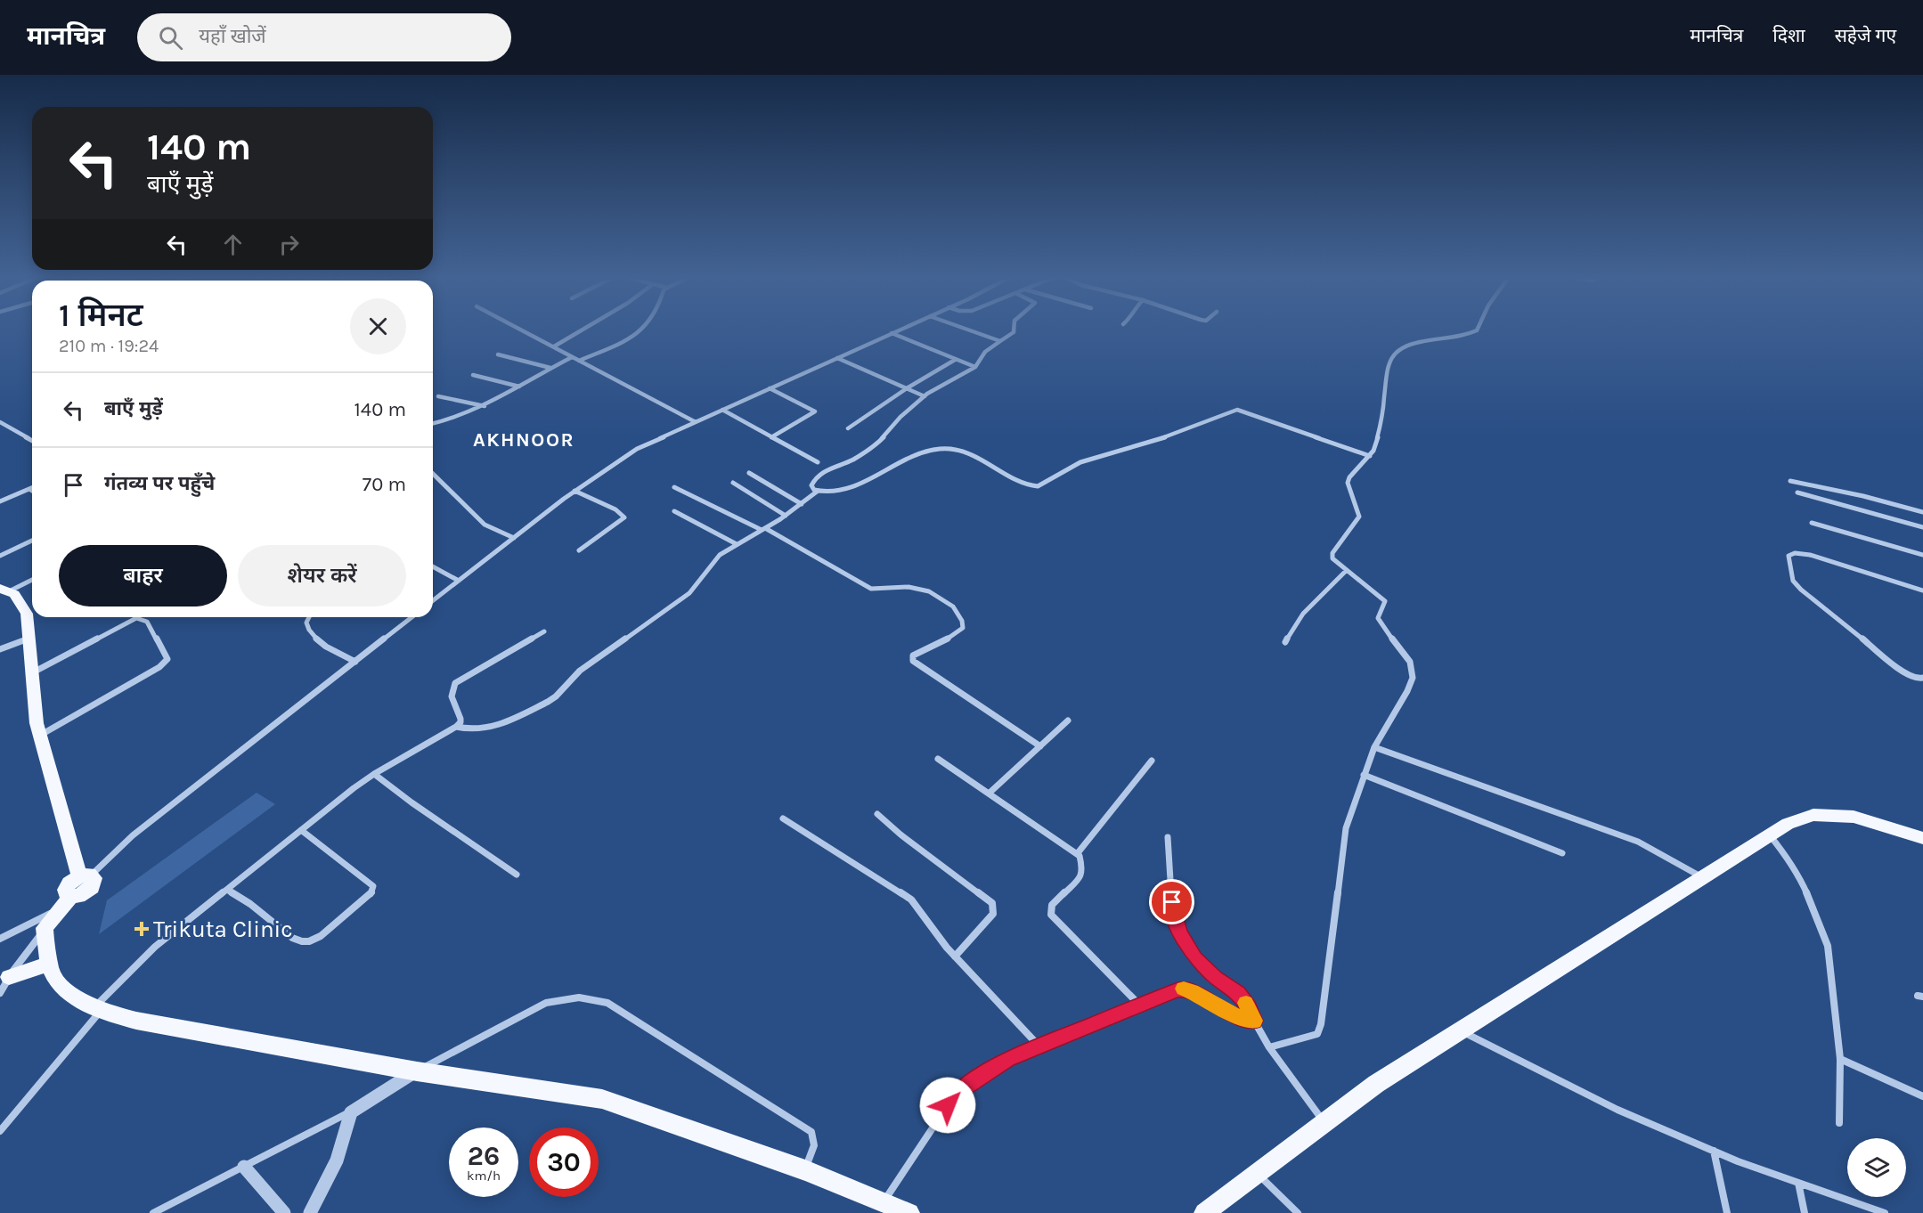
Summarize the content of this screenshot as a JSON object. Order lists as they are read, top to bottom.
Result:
{
  "districts": ["AKHNOOR"],
  "places": {
    "health": ["Trikuta Clinic"]
  },
  "page": {
    "header": "मानचित्र",
    "search": "यहाँ खोजें",
    "nav": ["मानचित्र", "दिशा", "सहेजे गए"],
    "turn": ["140 m", "बाएँ मुड़ें"],
    "heading": ["1 मिनट", "210 m · 19:24"],
    "list": [
      {
        "name": "बाएँ मुड़ें",
        "value": "140 m"
      },
      {
        "name": "गंतव्य पर पहुँचे",
        "value": "70 m"
      }
    ],
    "buttons": ["बाहर", "शेयर करें"],
    "speed": "26 km/h",
    "limit": "30"
  }
}
